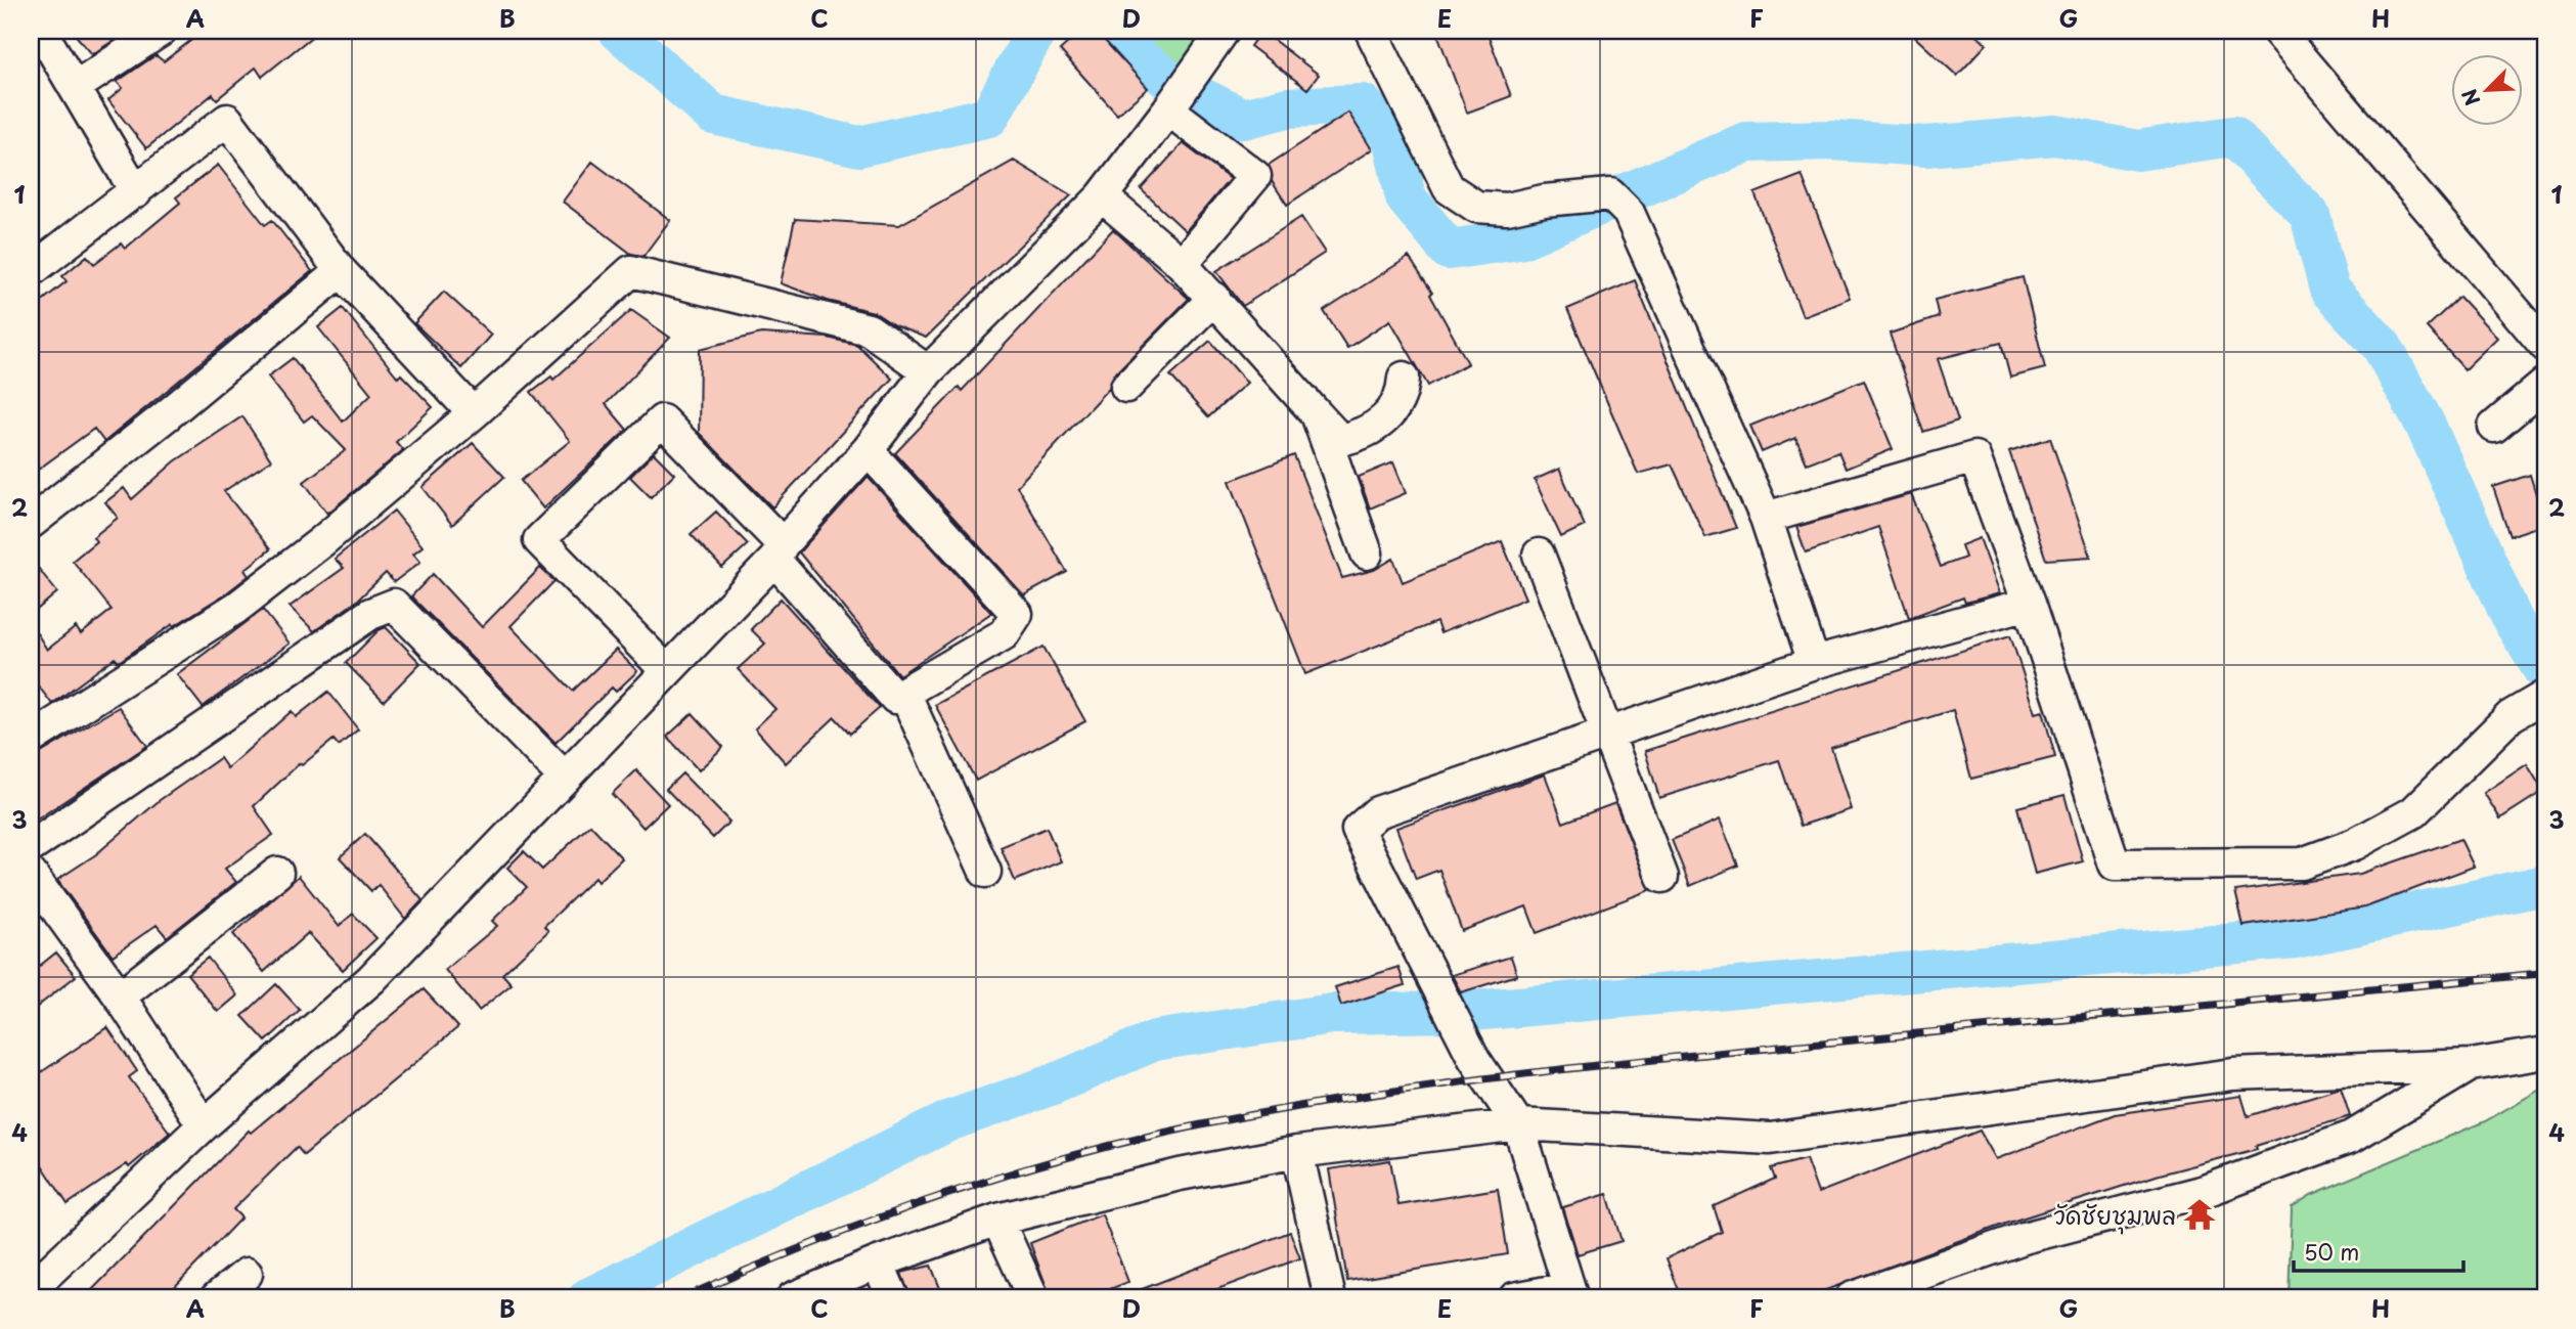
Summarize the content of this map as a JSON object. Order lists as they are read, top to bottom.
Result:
{
  "places": {
    "temple": ["วัดชัยชุมพล"]
  },
  "scale_bar": "50 m",
  "north": "bottom left",
  "grid": {
    "columns": [
      "A",
      "B",
      "C",
      "D",
      "E",
      "F",
      "G",
      "H"
    ],
    "rows": [
      "1",
      "2",
      "3",
      "4"
    ]
  }
}
